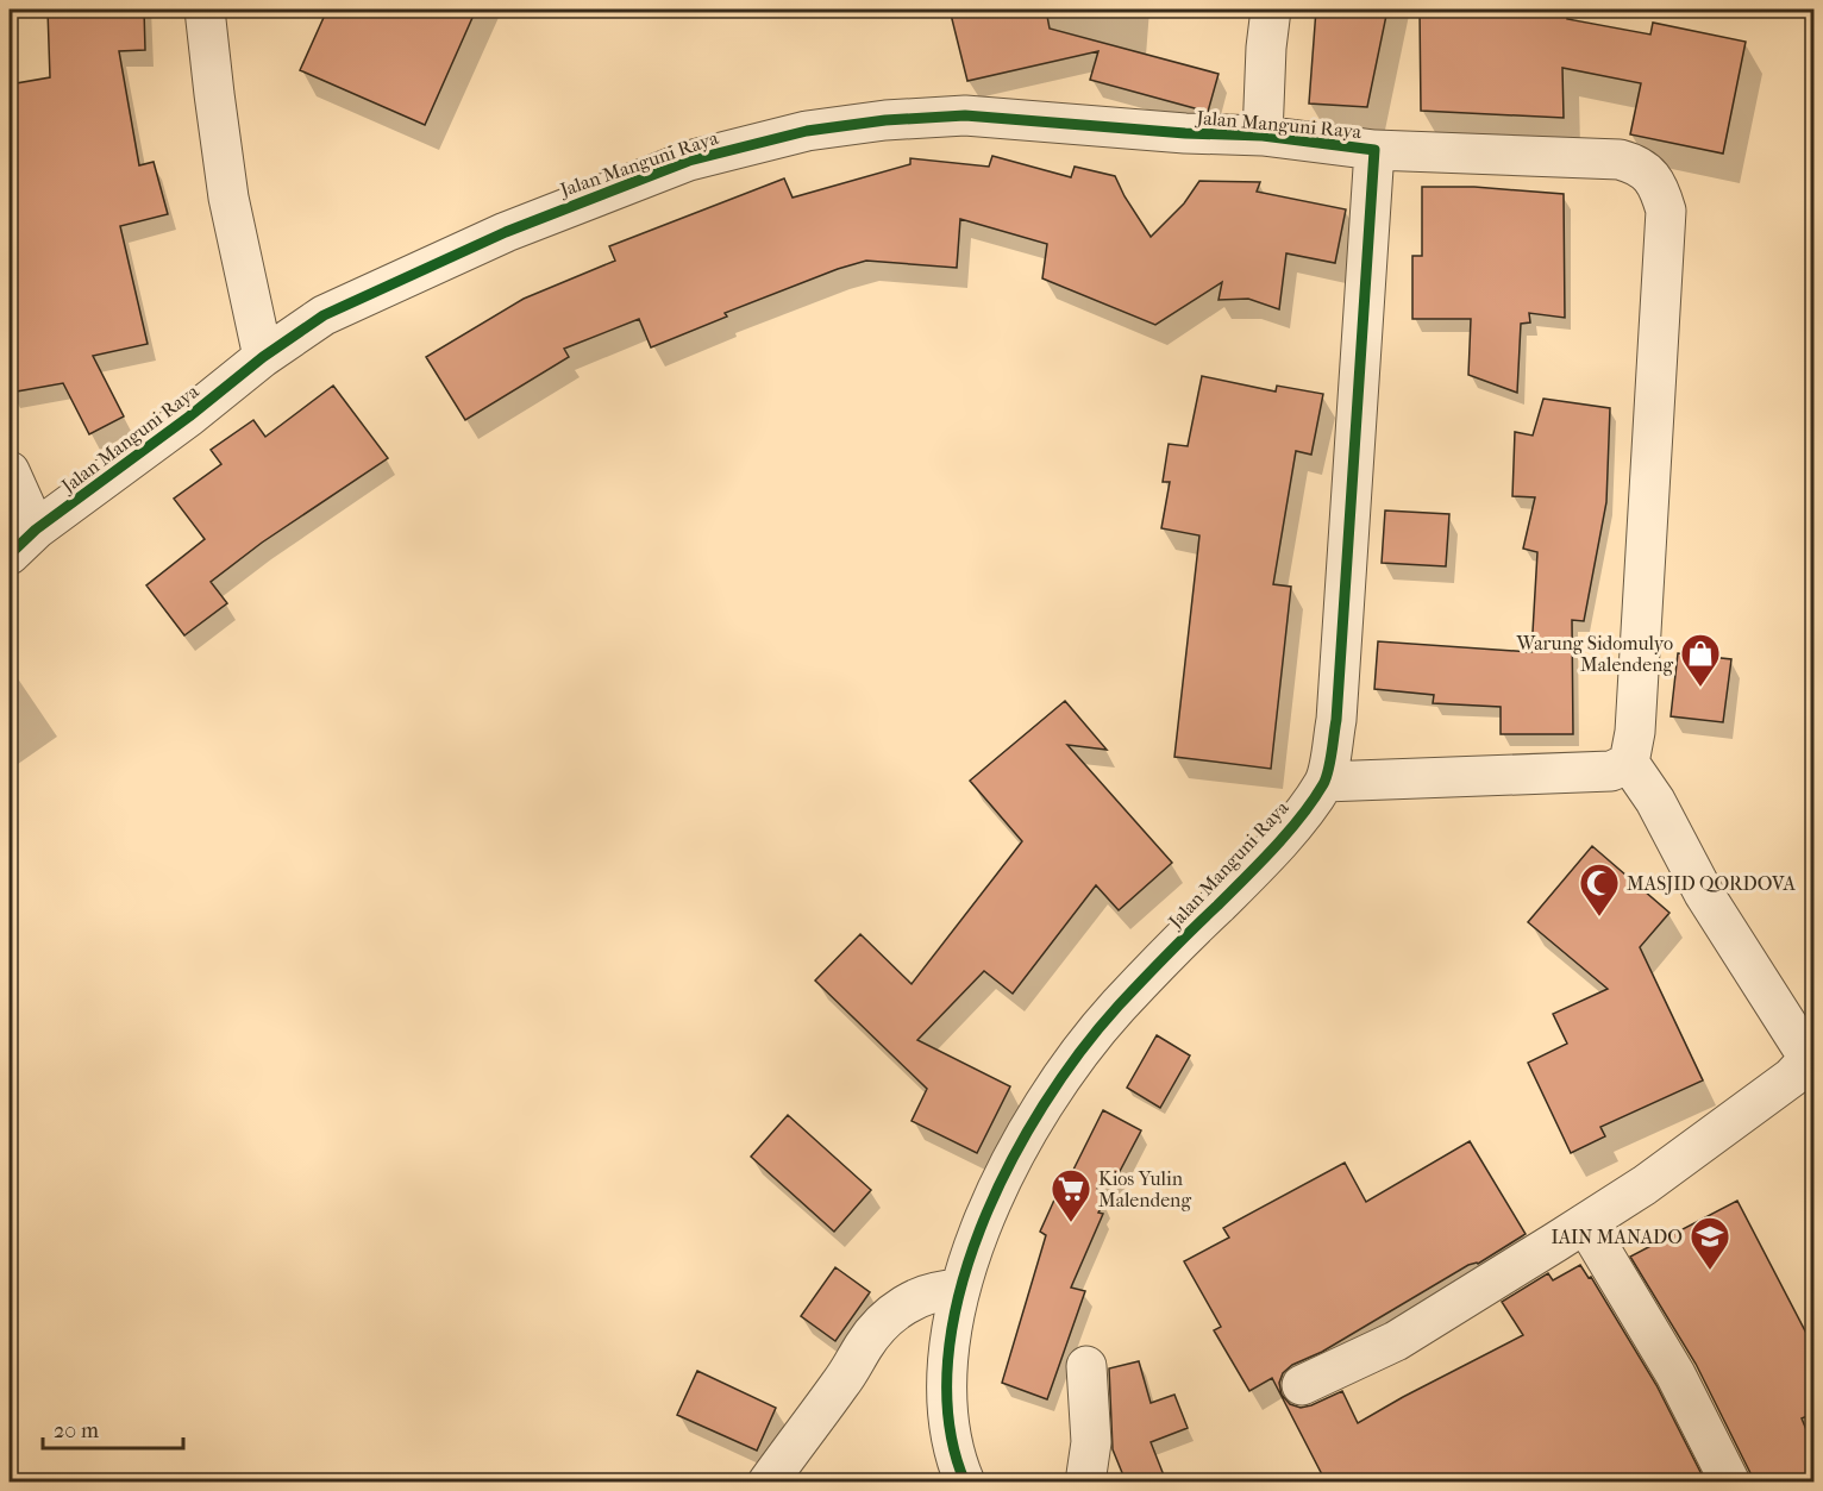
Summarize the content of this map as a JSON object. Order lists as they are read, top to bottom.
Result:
{
  "streets": {
    "street": ["Jalan Manguni Raya"]
  },
  "places": {
    "shop": ["Warung Sidomulyo Malendeng"],
    "mosque": ["MASJID QORDOVA"],
    "supermarket": ["Kios Yulin Malendeng"],
    "school or university": ["IAIN MANADO"]
  },
  "scale_bar": "20 m"
}
